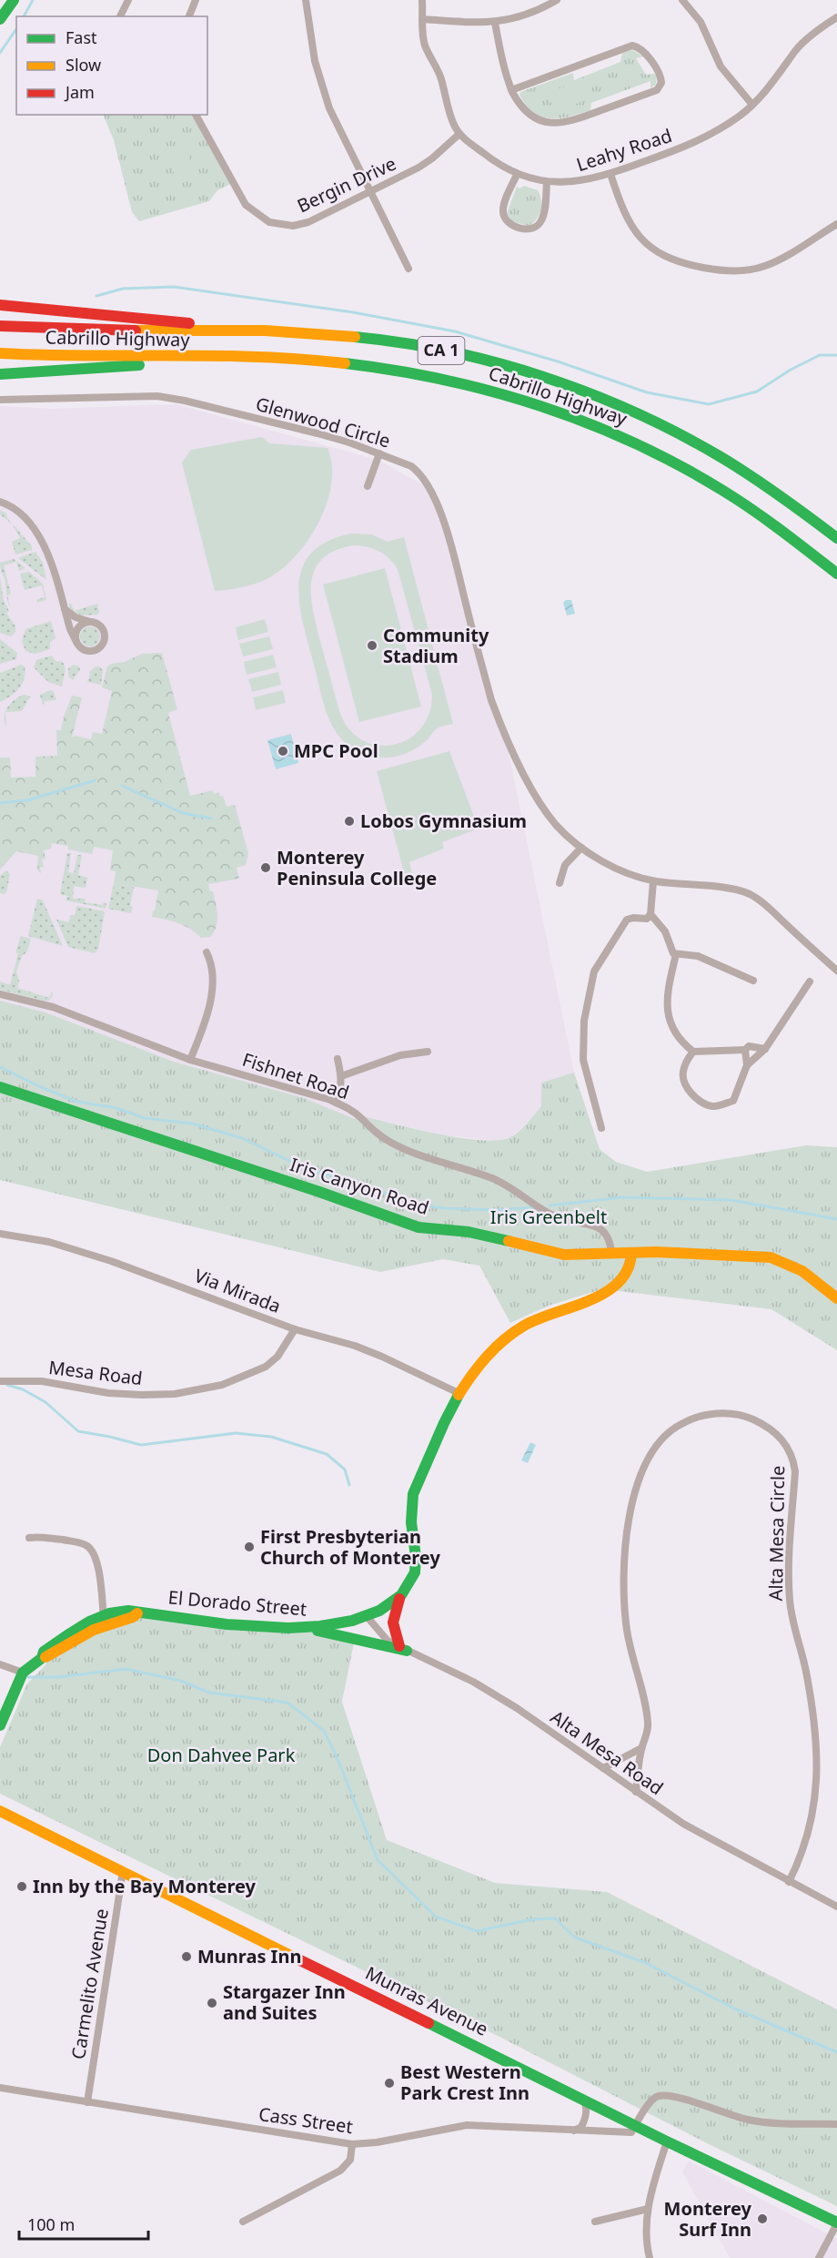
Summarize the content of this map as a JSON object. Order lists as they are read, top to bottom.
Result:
{
  "streets": {
    "main road": [
      "Cabrillo Highway",
      "CA 1",
      "Iris Canyon Road",
      "El Dorado Street",
      "Munras Avenue"
    ],
    "street": [
      "Leahy Road",
      "Bergin Drive",
      "Glenwood Circle",
      "Fishnet Road",
      "Via Mirada",
      "Mesa Road",
      "Alta Mesa Circle",
      "Alta Mesa Road",
      "Carmelito Avenue",
      "Cass Street"
    ]
  },
  "crossings": [
    ["Leahy Road", "Bergin Drive"],
    ["Fishnet Road", "Iris Canyon Road"],
    ["Iris Canyon Road", "El Dorado Street"],
    ["Via Mirada", "Mesa Road"],
    ["Via Mirada", "El Dorado Street"],
    ["Alta Mesa Circle", "Alta Mesa Road"],
    ["El Dorado Street", "Alta Mesa Road"],
    ["Carmelito Avenue", "Munras Avenue"],
    ["Carmelito Avenue", "Cass Street"],
    ["Munras Avenue", "Cass Street"]
  ],
  "parks": ["Iris Greenbelt", "Don Dahvee Park"],
  "places": [
    "Community Stadium",
    "MPC Pool",
    "Lobos Gymnasium",
    "Monterey Peninsula College",
    "First Presbyterian Church of Monterey",
    "Inn by the Bay Monterey",
    "Munras Inn",
    "Stargazer Inn and Suites",
    "Best Western Park Crest Inn",
    "Monterey Surf Inn"
  ],
  "legend": ["Fast", "Slow", "Jam"],
  "scale_bar": "100 m"
}
